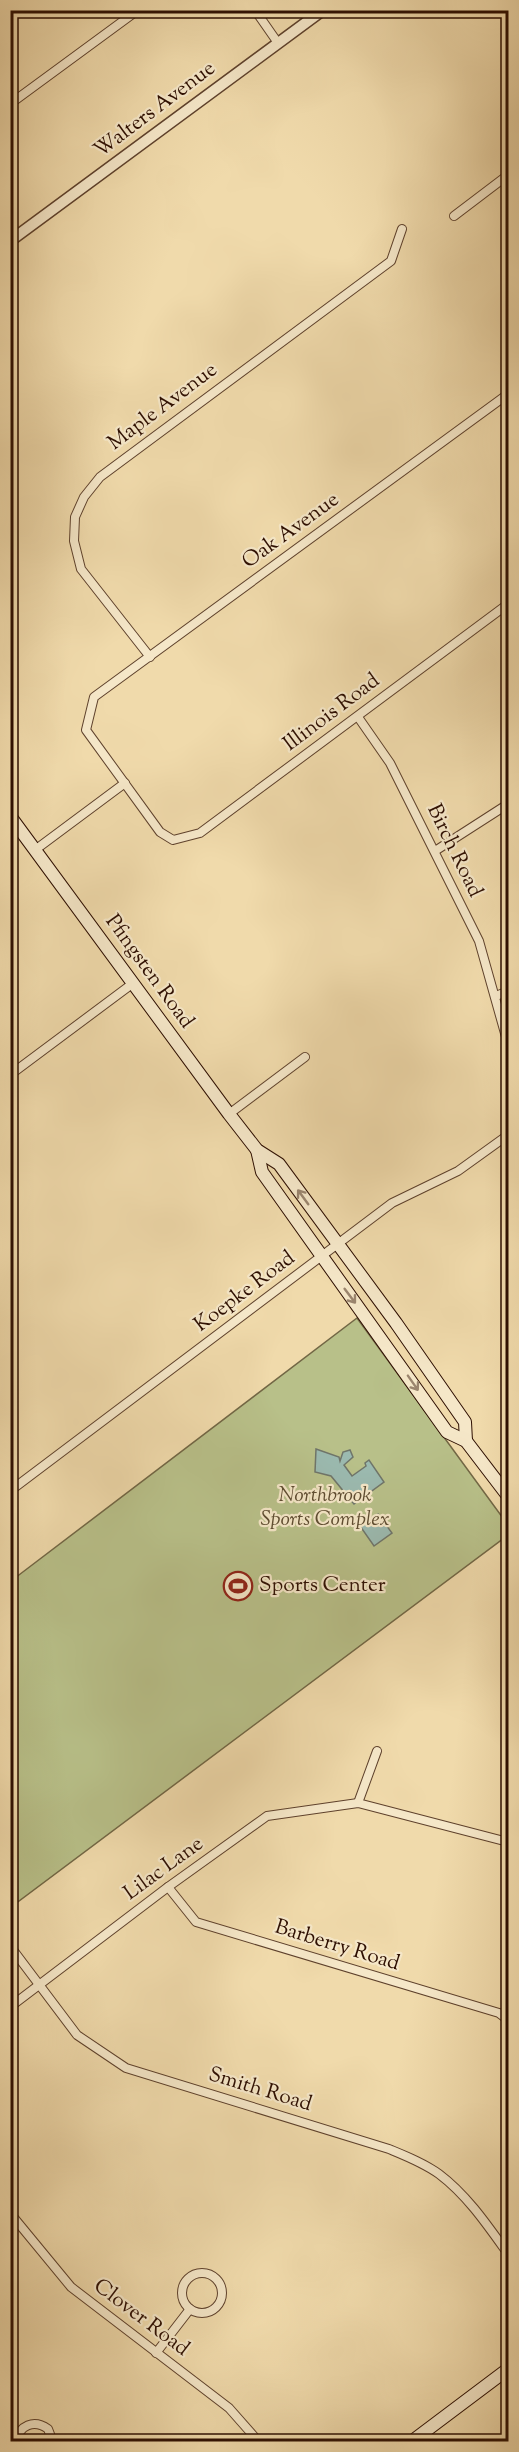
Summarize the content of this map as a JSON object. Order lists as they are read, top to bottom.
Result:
{
  "streets": {
    "main road": ["Pfingsten Road"],
    "street": [
      "Walters Avenue",
      "Maple Avenue",
      "Oak Avenue",
      "Illinois Road",
      "Birch Road",
      "Koepke Road",
      "Lilac Lane",
      "Barberry Road",
      "Smith Road",
      "Clover Road"
    ]
  },
  "crossings": [
    ["Maple Avenue", "Oak Avenue"],
    ["Oak Avenue", "Illinois Road"],
    ["Illinois Road", "Birch Road"],
    ["Pfingsten Road", "Koepke Road"],
    ["Lilac Lane", "Barberry Road"],
    ["Lilac Lane", "Smith Road"]
  ],
  "parks": ["Northbrook Sports Complex"],
  "places": {
    "sports": ["Sports Center"]
  }
}
